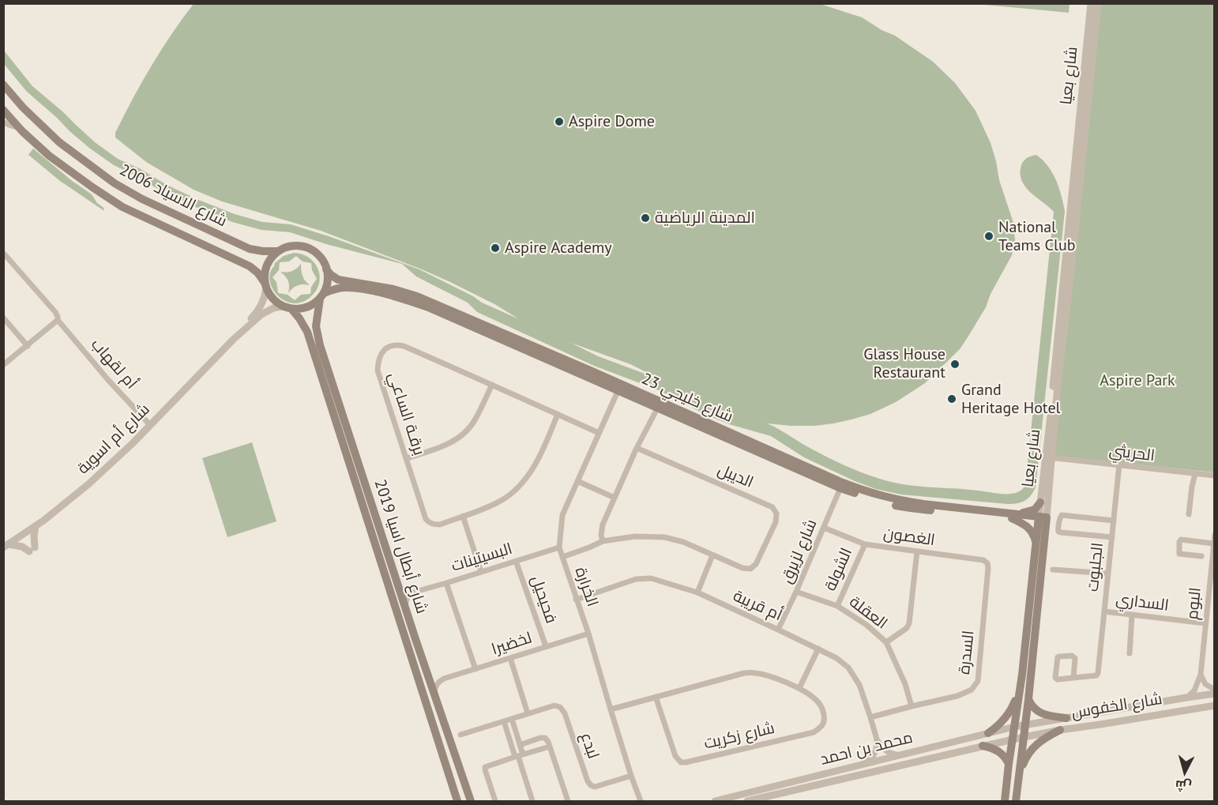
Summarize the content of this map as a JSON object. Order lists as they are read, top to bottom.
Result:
{
  "streets": {
    "main road": [
      "شارع بعيا",
      "شارع الاسياد 2006",
      "شارع خليجي 23",
      "شارع أبطال اسيا 2019"
    ],
    "street": [
      "أم لقهاب",
      "برقـة الساعي",
      "شارع أم اسوية",
      "الحريثي",
      "الديبل",
      "الغصون",
      "شارع لزيرق",
      "البسيتينات",
      "الجلبوت",
      "الشولة",
      "الخرارة",
      "فحيحيل",
      "السداري",
      "البوم",
      "أم قريبة",
      "العقلة",
      "لخضيرا",
      "السدرة",
      "شارع الخفوس",
      "شارع زكريت",
      "لبدع",
      "محمد بن احمد"
    ]
  },
  "crossings": [
    ["شارع بعيا", "شارع خليجي 23"],
    ["شارع بعيا", "الحريثي"],
    ["شارع بعيا", "شارع الخفوس"],
    ["شارع بعيا", "محمد بن احمد"],
    ["شارع الاسياد 2006", "شارع خليجي 23"],
    ["شارع الاسياد 2006", "شارع أم اسوية"],
    ["شارع الاسياد 2006", "شارع أبطال اسيا 2019"],
    ["أم لقهاب", "شارع أم اسوية"],
    ["شارع خليجي 23", "شارع أم اسوية"],
    ["شارع خليجي 23", "شارع أبطال اسيا 2019"],
    ["شارع خليجي 23", "شارع لزيرق"],
    ["شارع خليجي 23", "الخرارة"],
    ["برقـة الساعي", "الخرارة"],
    ["شارع أم اسوية", "شارع أبطال اسيا 2019"],
    ["الحريثي", "الجلبوت"],
    ["الديبل", "الخرارة"],
    ["الغصون", "شارع لزيرق"],
    ["الغصون", "الشولة"],
    ["الغصون", "السدرة"],
    ["شارع لزيرق", "أم قريبة"],
    ["شارع لزيرق", "العقلة"],
    ["البسيتينات", "الخرارة"],
    ["البسيتينات", "فحيحيل"],
    ["الجلبوت", "السداري"],
    ["الشولة", "العقلة"],
    ["الخرارة", "أم قريبة"],
    ["الخرارة", "لخضيرا"],
    ["الخرارة", "شارع زكريت"],
    ["الخرارة", "لبدع"],
    ["فحيحيل", "لخضيرا"],
    ["السداري", "البوم"],
    ["البوم", "شارع الخفوس"],
    ["أم قريبة", "السدرة"],
    ["العقلة", "السدرة"],
    ["شارع الخفوس", "محمد بن احمد"]
  ],
  "parks": ["Aspire Park"],
  "places": [
    "Aspire Dome",
    "المدينة الرياضية",
    "National Teams Club",
    "Aspire Academy",
    "Glass House Restaurant",
    "Grand Heritage Hotel"
  ],
  "north": "bottom"
}
